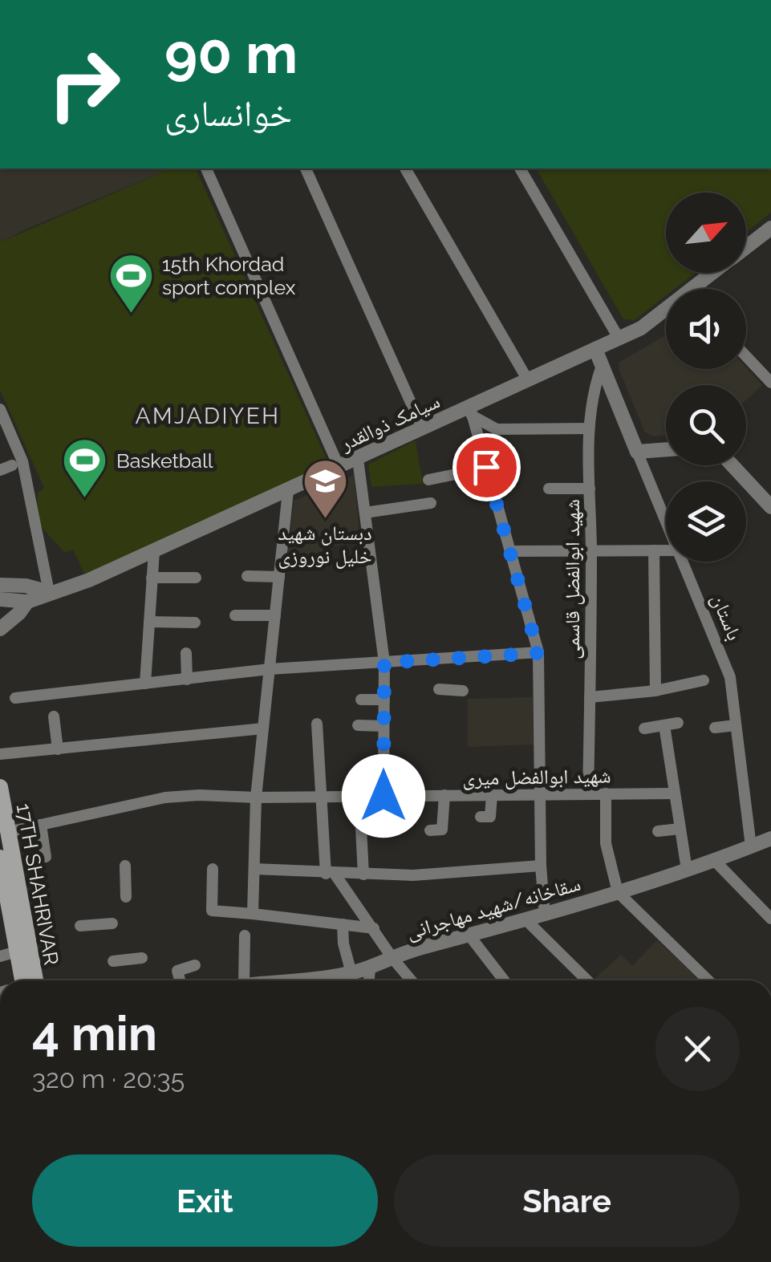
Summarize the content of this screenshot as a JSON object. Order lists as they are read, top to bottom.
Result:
{
  "streets": {
    "main road": ["17TH SHAHRIVAR"],
    "street": [
      "سیامک ذوالقدر",
      "شهید ابوالفضل قاسمی",
      "باستان",
      "شهید ابوالفضل میری",
      "سقاخانه/شهید مهاجرانی"
    ]
  },
  "crossings": [
    ["سیامک ذوالقدر", "باستان"],
    ["شهید ابوالفضل قاسمی", "باستان"],
    ["شهید ابوالفضل قاسمی", "شهید ابوالفضل میری"],
    ["باستان", "سقاخانه/شهید مهاجرانی"],
    ["شهید ابوالفضل میری", "17TH SHAHRIVAR"]
  ],
  "districts": ["AMJADIYEH"],
  "places": {
    "sports": ["15th Khordad sport complex", "Basketball"],
    "school or university": ["دبستان شهید خلیل نوروزی"]
  },
  "north": "top right",
  "page": {
    "turn": ["90 m", "خوانساری"],
    "heading": ["4 min", "320 m · 20:35"],
    "buttons": ["Exit", "Share"]
  }
}
